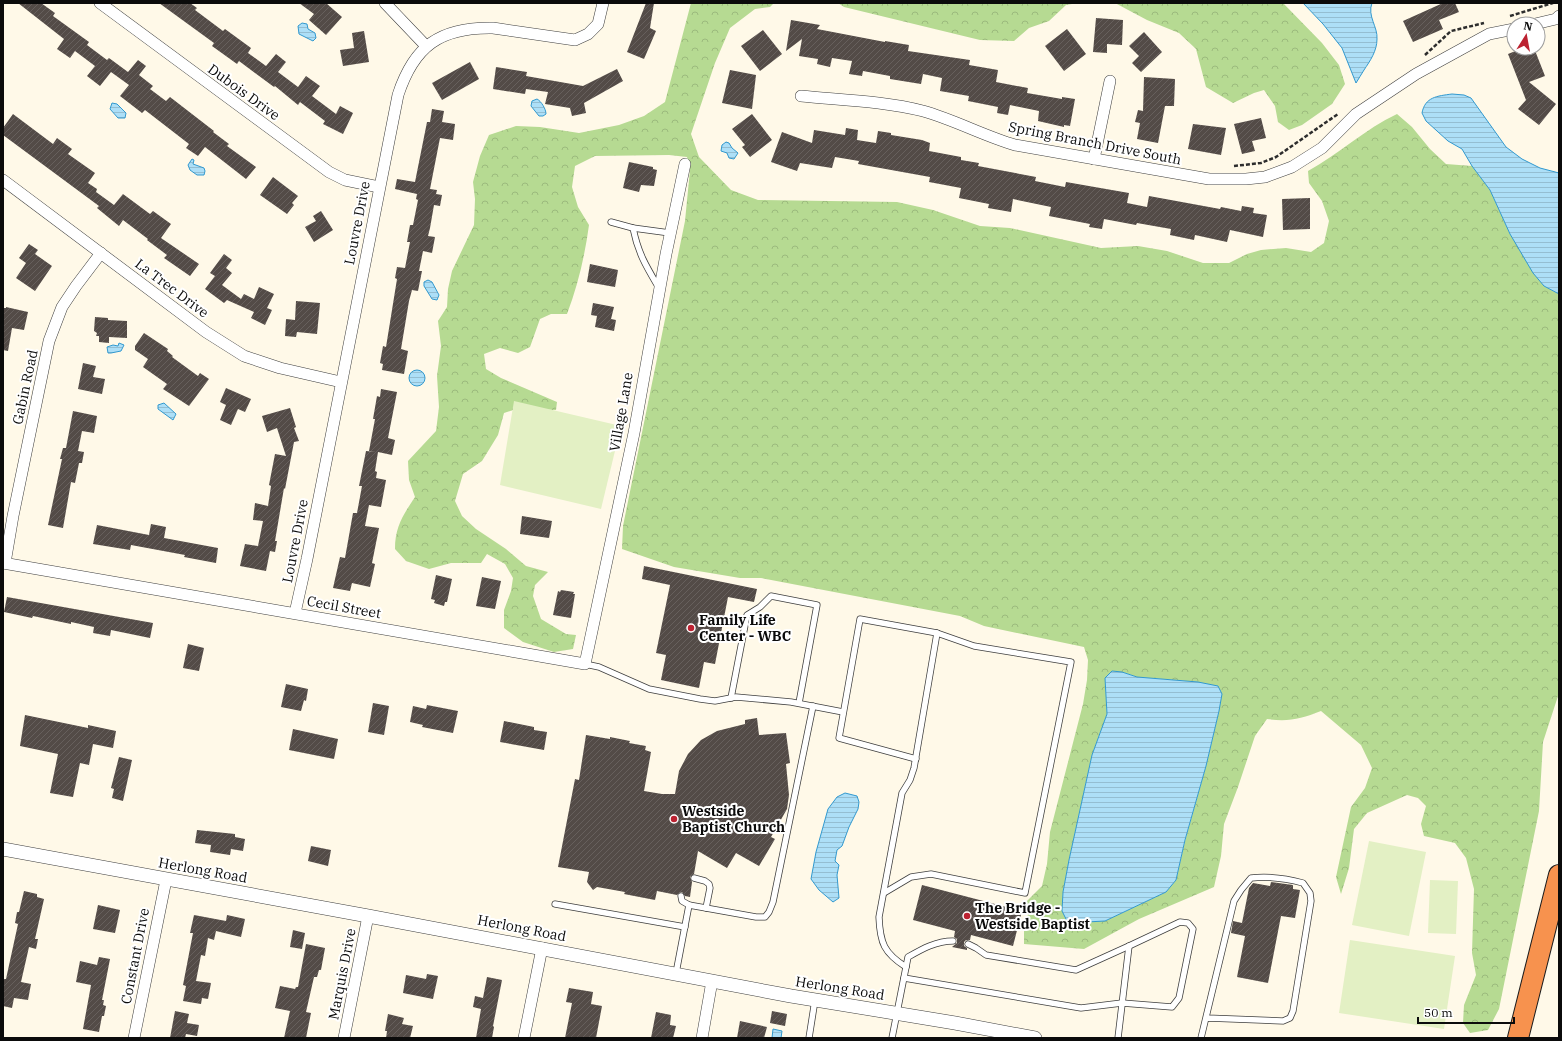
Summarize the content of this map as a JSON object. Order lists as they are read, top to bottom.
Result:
{
  "streets": {
    "street": [
      "Dubois Drive",
      "Spring Branch Drive South",
      "Louvre Drive",
      "La Trec Drive",
      "Gabin Road",
      "Village Lane",
      "Cecil Street",
      "Herlong Road",
      "Constant Drive",
      "Marquis Drive"
    ]
  },
  "crossings": [
    ["Dubois Drive", "Louvre Drive"],
    ["Louvre Drive", "La Trec Drive"],
    ["Louvre Drive", "Cecil Street"],
    ["La Trec Drive", "Gabin Road"],
    ["Gabin Road", "Cecil Street"],
    ["Village Lane", "Cecil Street"],
    ["Herlong Road", "Constant Drive"],
    ["Herlong Road", "Marquis Drive"]
  ],
  "places": ["Family Life Center - WBC", "Westside Baptist Church", "The Bridge - Westside Baptist"],
  "scale_bar": "50 m",
  "north": "top"
}
